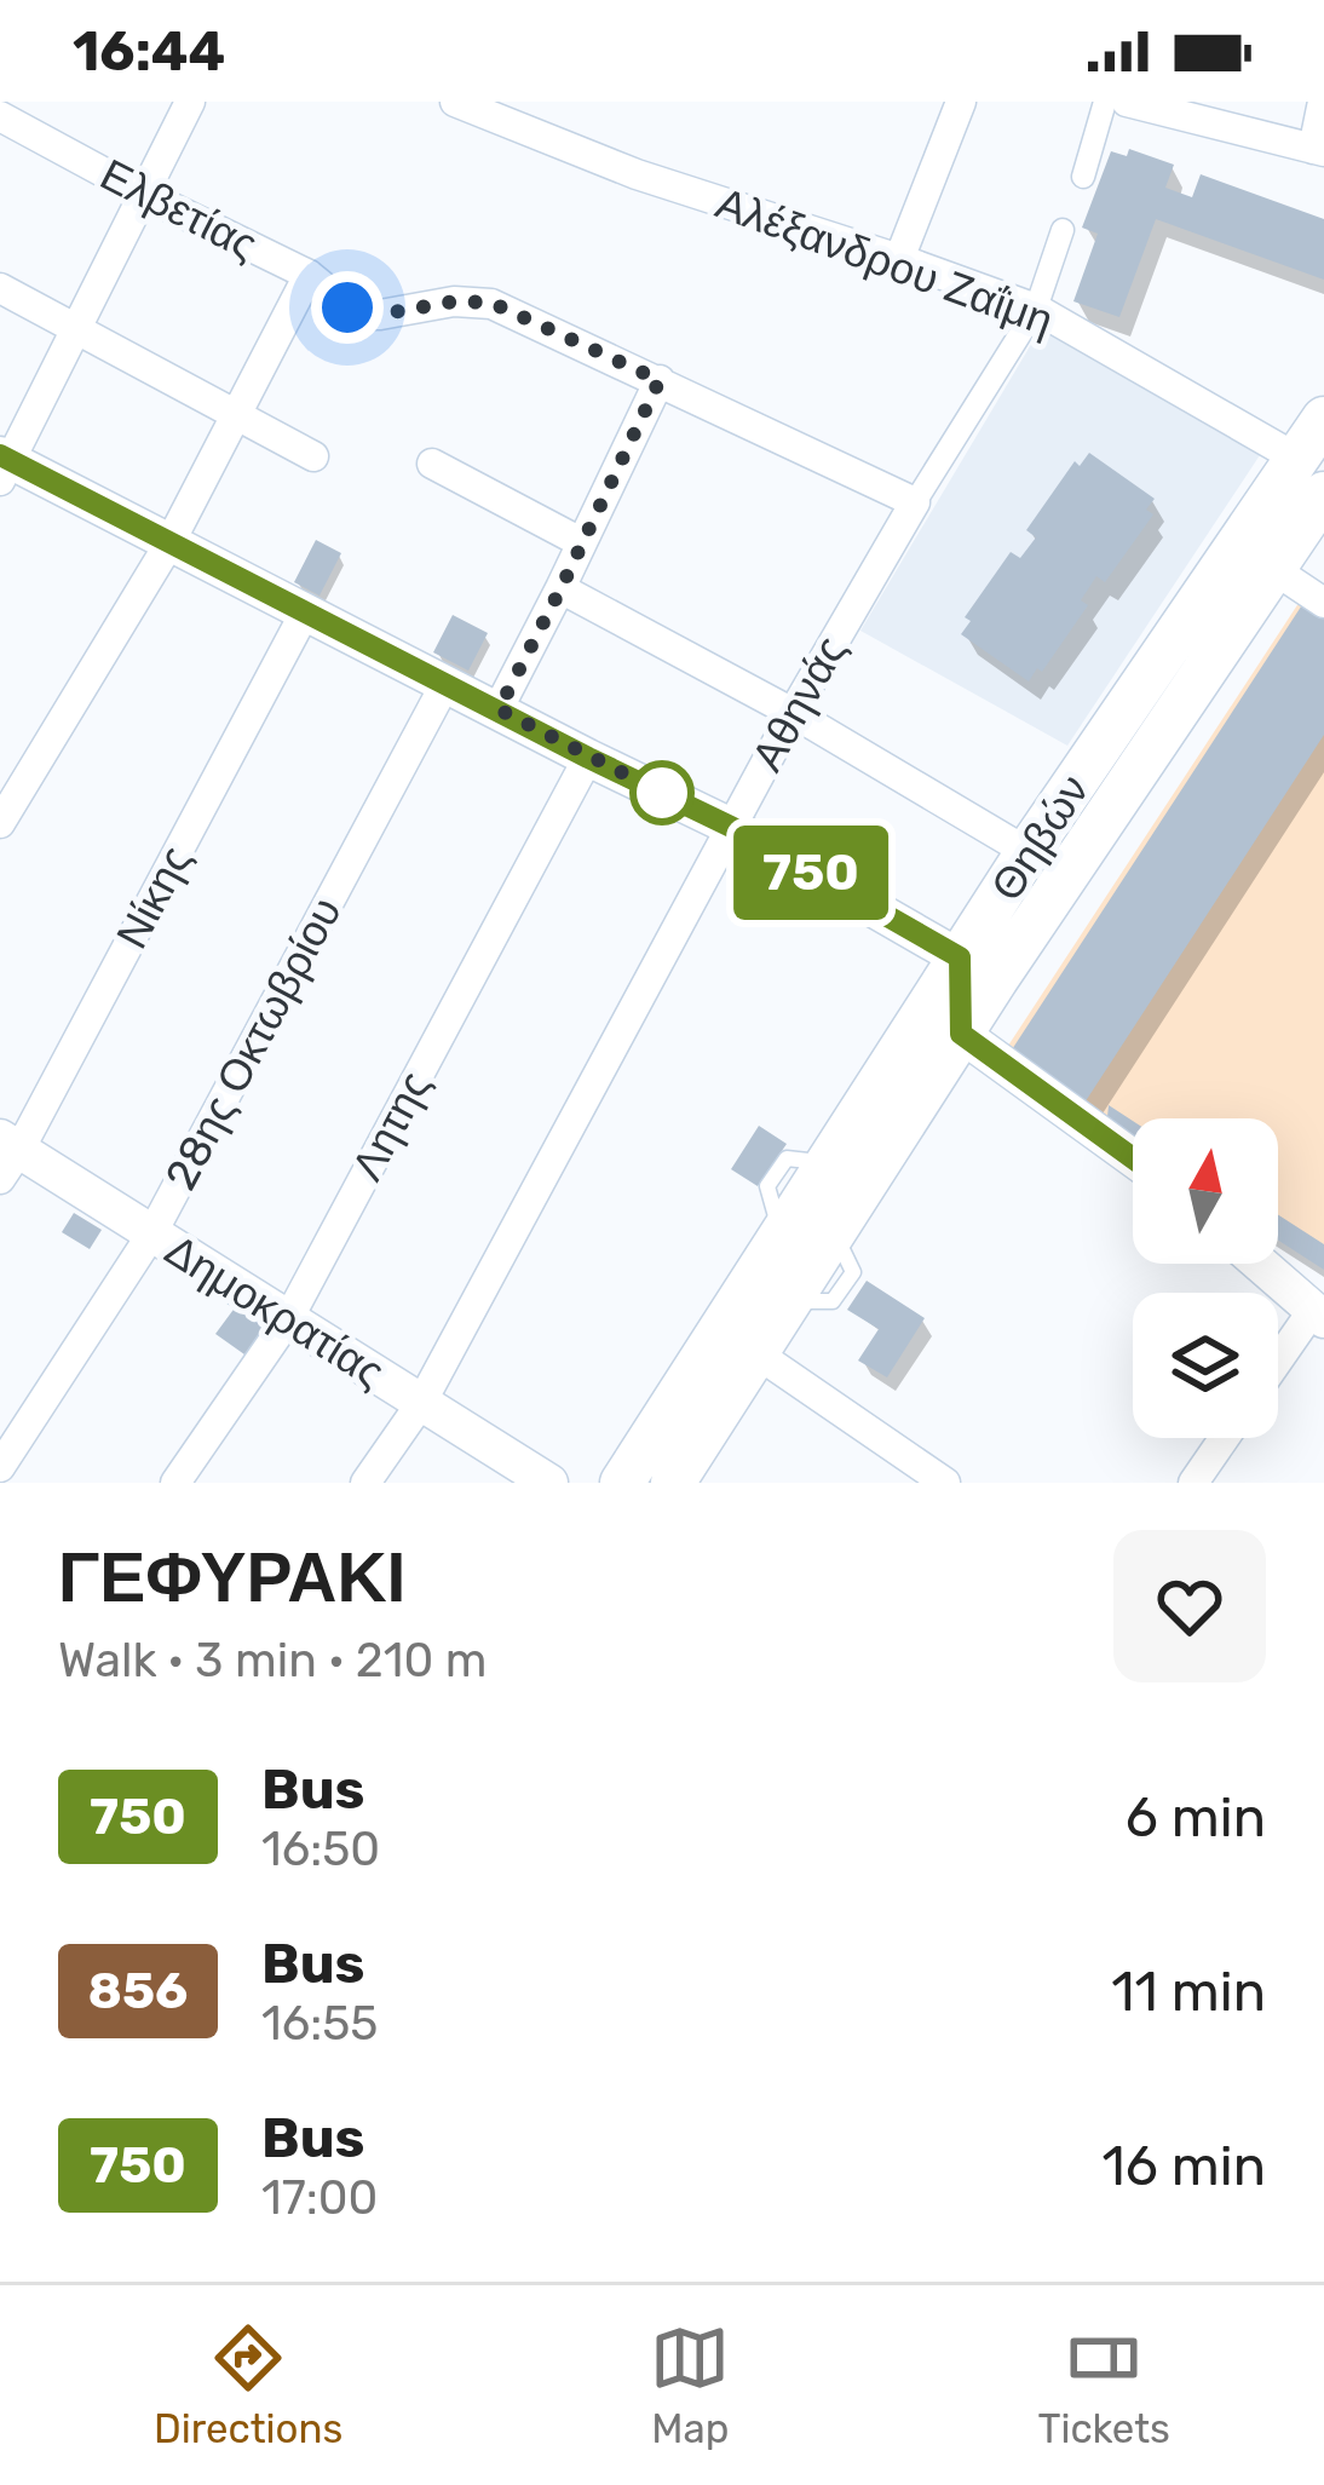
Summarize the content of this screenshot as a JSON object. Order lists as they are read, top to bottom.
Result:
{
  "streets": {
    "main road": ["Θηβών"],
    "street": [
      "Ελβετίας",
      "Αλέξανδρου Ζαΐμη",
      "Αθηνάς",
      "Νίκης",
      "28ης Οκτωβρίου",
      "Λητης",
      "Δημοκρατίας"
    ]
  },
  "crossings": [
    ["Ελβετίας", "Αθηνάς"],
    ["Αλέξανδρου Ζαΐμη", "Αθηνάς"],
    ["Αλέξανδρου Ζαΐμη", "Θηβών"],
    ["Αθηνάς", "Δημοκρατίας"],
    ["Νίκης", "Δημοκρατίας"],
    ["28ης Οκτωβρίου", "Δημοκρατίας"],
    ["Λητης", "Δημοκρατίας"]
  ],
  "lines": ["bus line 750"],
  "north": "top",
  "page": {
    "status": "16:44",
    "on_map": "750",
    "heading": ["ΓΕΦΥΡΑΚΙ", "Walk · 3 min · 210 m"],
    "list": [
      {
        "mark": "750",
        "name": "Bus",
        "note": "16:50",
        "value": "6 min"
      },
      {
        "mark": "856",
        "name": "Bus",
        "note": "16:55",
        "value": "11 min"
      },
      {
        "mark": "750",
        "name": "Bus",
        "note": "17:00",
        "value": "16 min"
      }
    ],
    "tabs": ["Directions", "Map", "Tickets"]
  }
}
